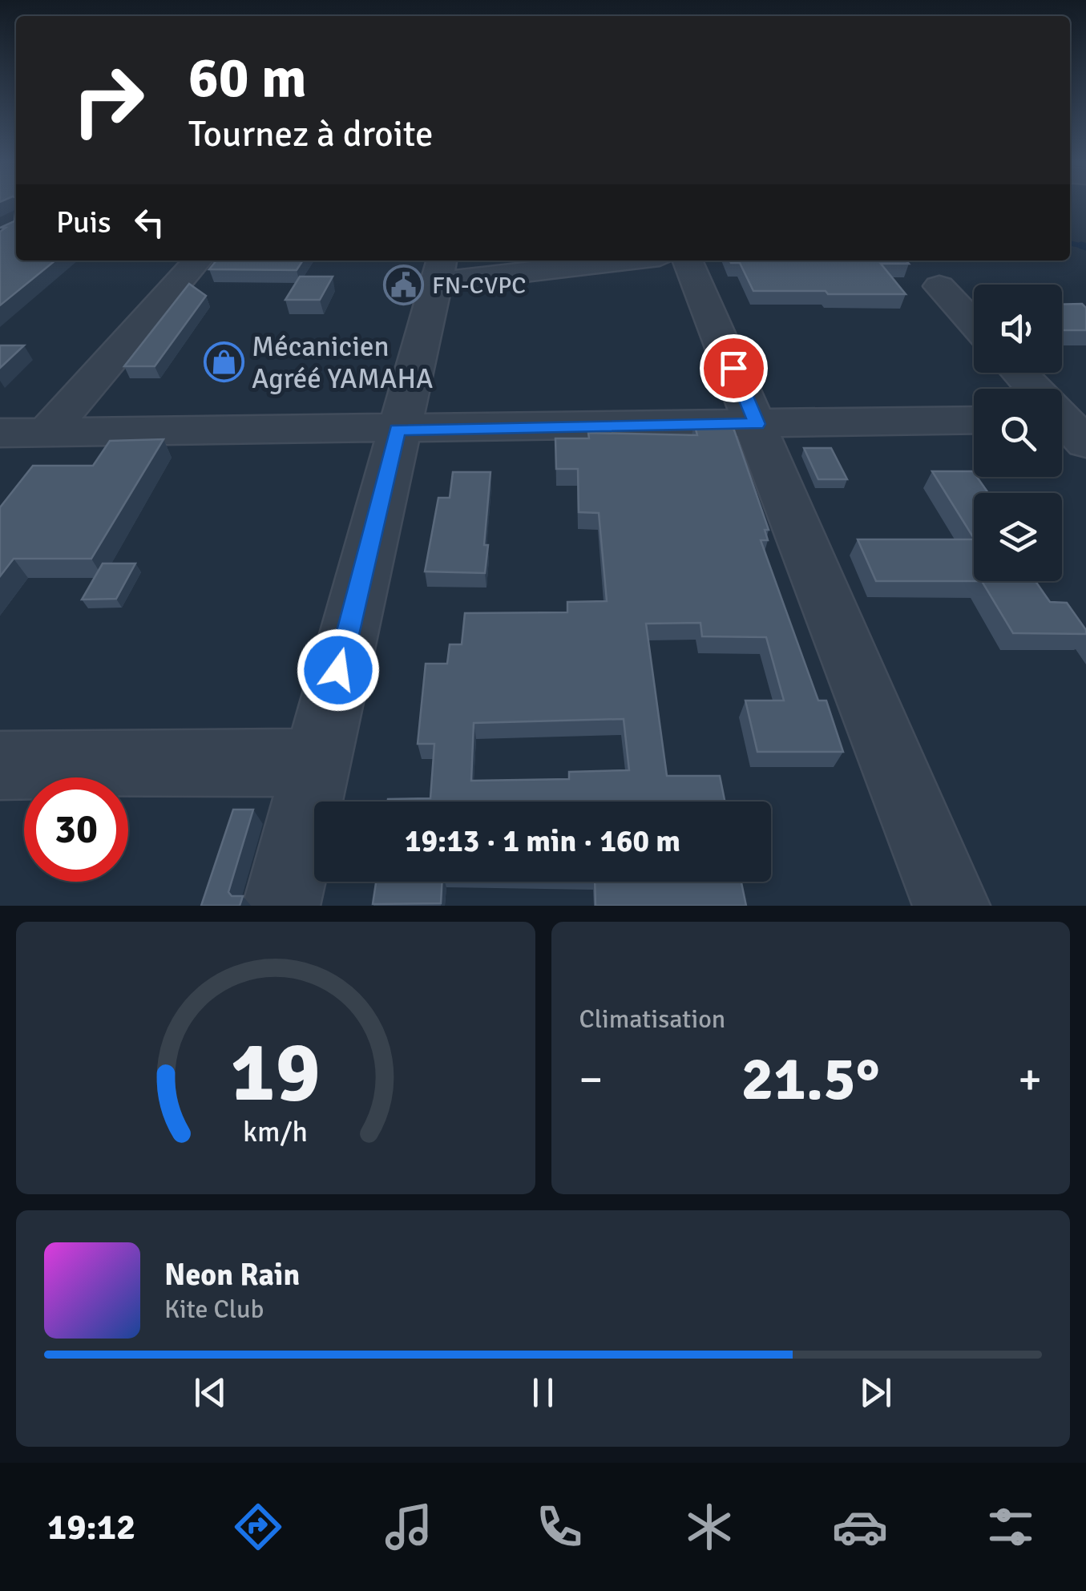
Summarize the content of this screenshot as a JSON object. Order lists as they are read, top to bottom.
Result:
{
  "places": {
    "public building": ["FN-CVPC"],
    "shop": ["Mécanicien Agréé YAMAHA"]
  },
  "page": {
    "turn": ["60 m", "Tournez à droite"],
    "then": "Puis",
    "limit": "30",
    "trip": "19:13 · 1 min · 160 m",
    "tile": "Climatisation",
    "heat": ["−", "21.5°", "+"],
    "song": ["Neon Rain", "Kite Club"],
    "tabs": "19:12",
    "gauge": ["19", "km/h"]
  }
}
